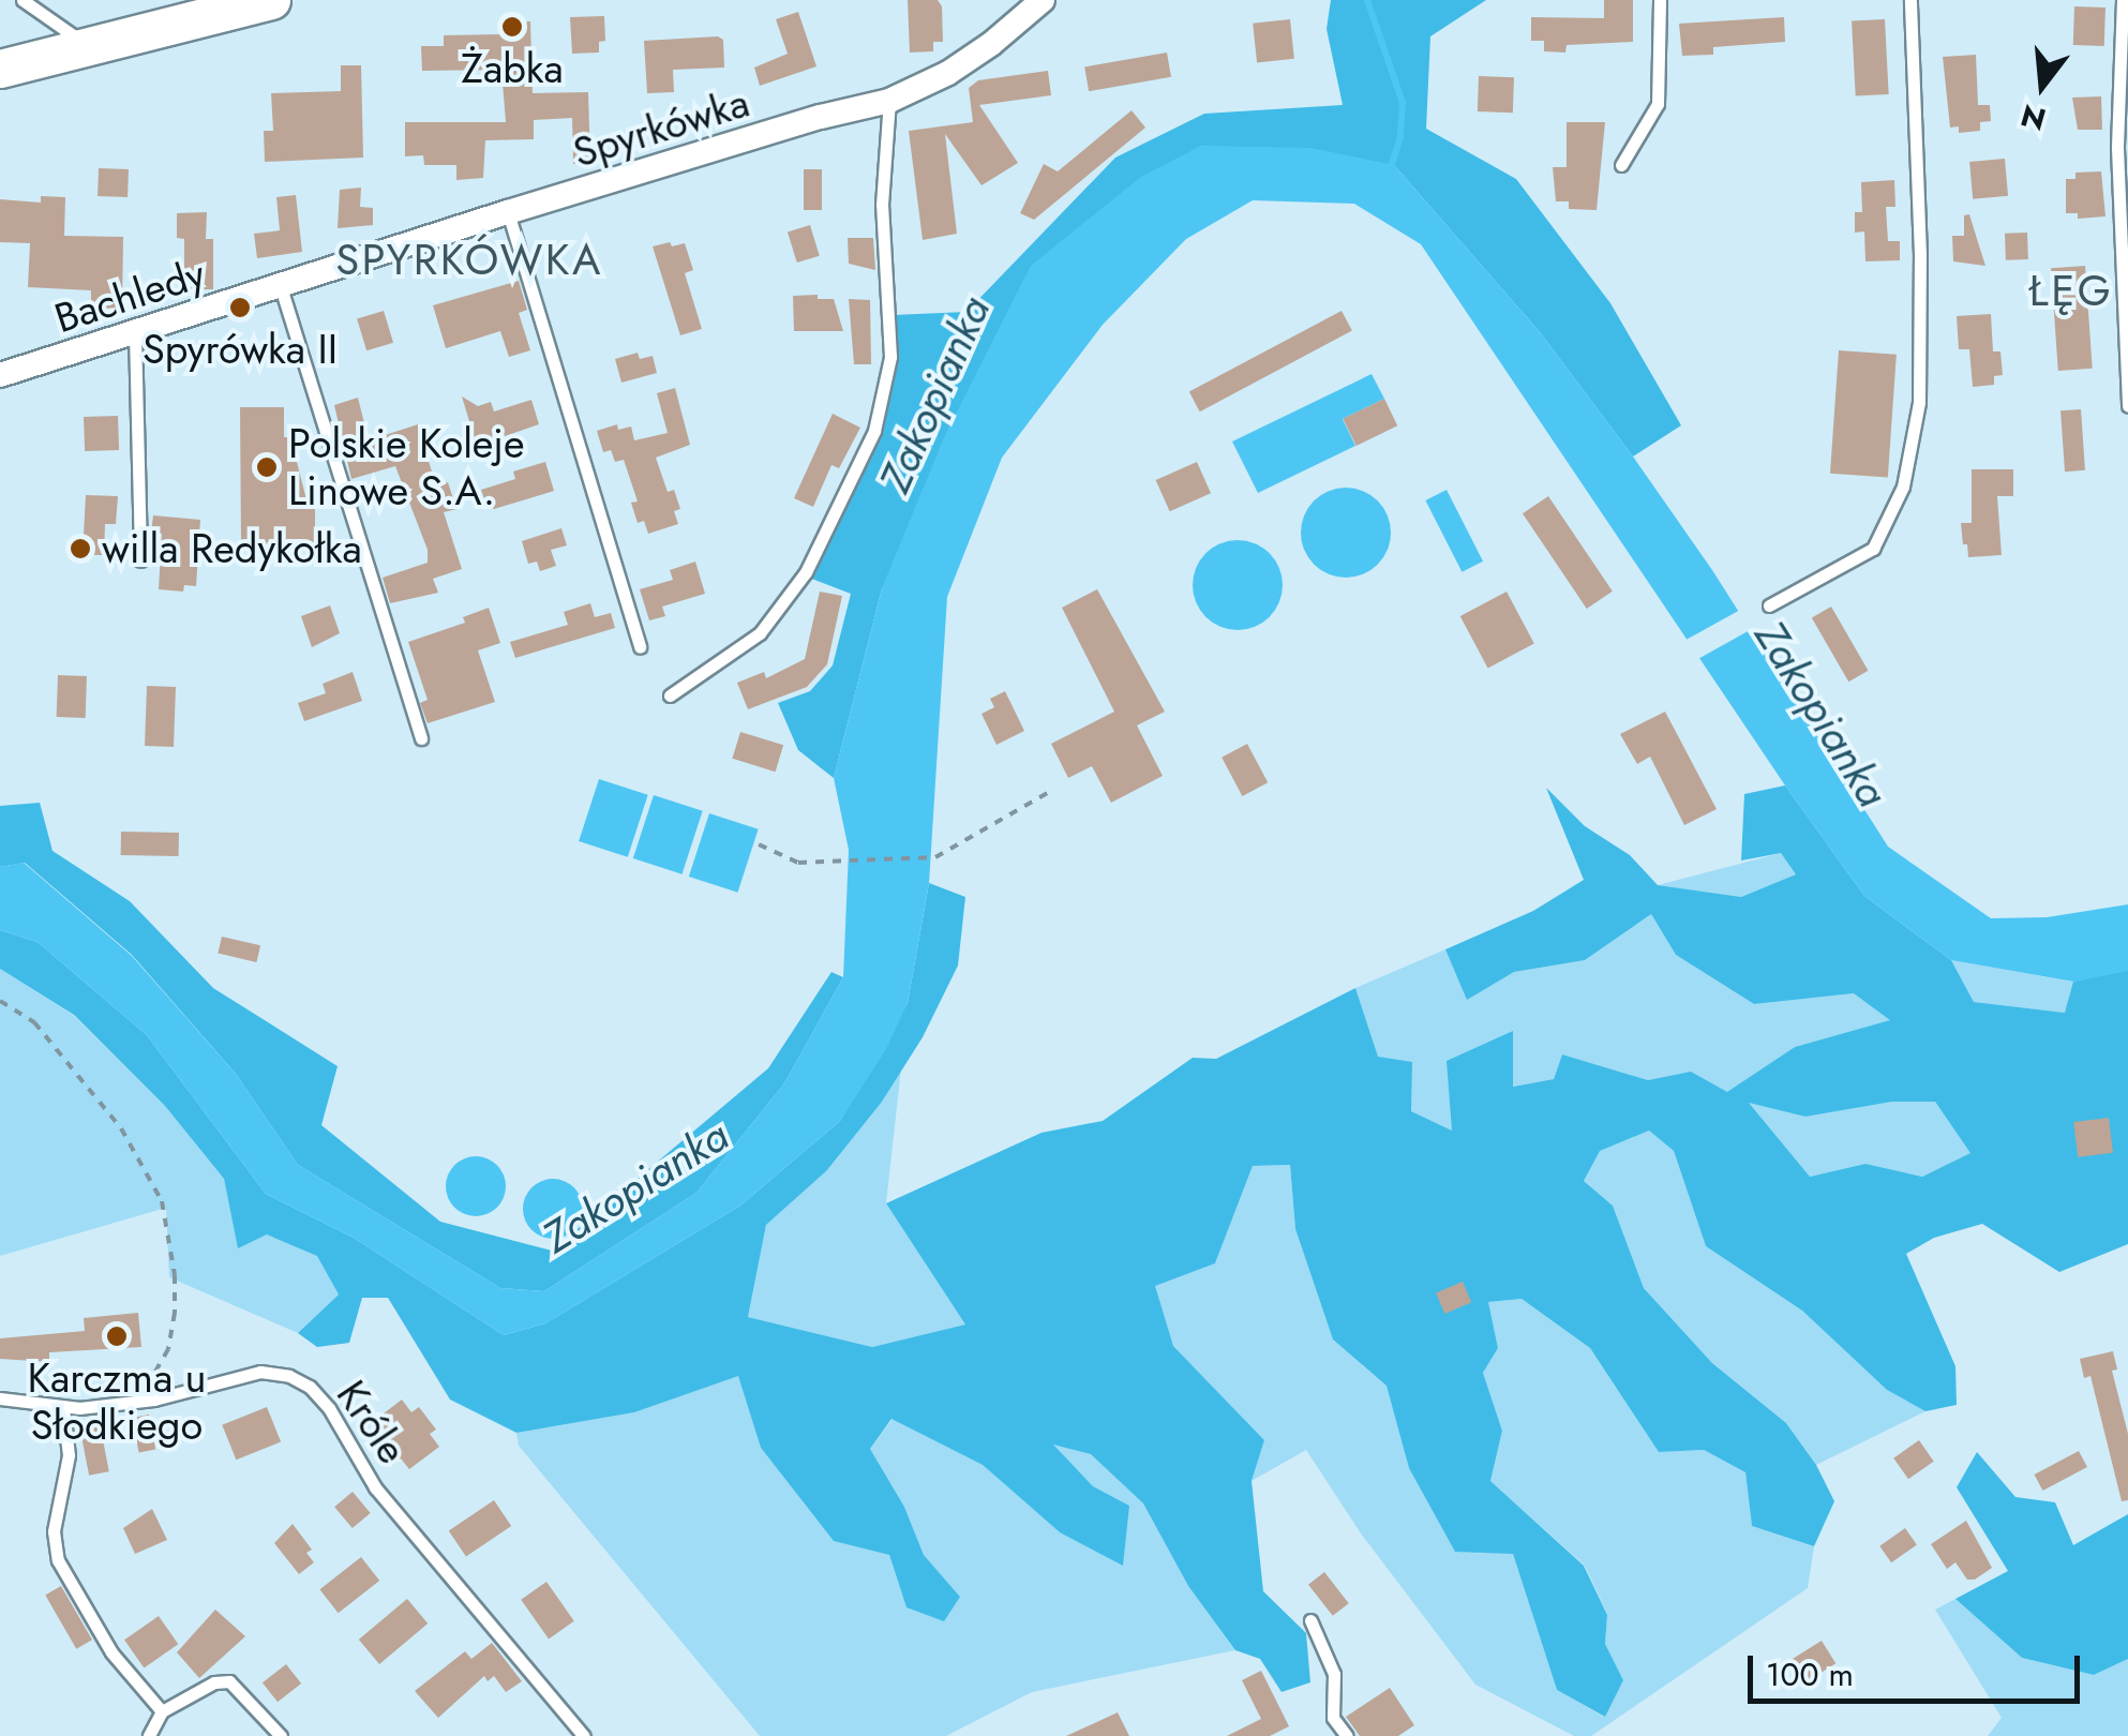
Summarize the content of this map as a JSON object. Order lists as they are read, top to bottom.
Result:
{
  "streets": {
    "street": ["Spyrkówka", "Bachledy"],
    "lane": ["Króle"]
  },
  "crossings": [
    ["Spyrkówka", "Bachledy"]
  ],
  "districts": ["SPYRKÓWKA", "ŁĘG"],
  "water": ["Zakopianka"],
  "places": [
    "Żabka",
    "Spyrówka II",
    "Polskie Koleje Linowe S.A.",
    "willa Redykołka",
    "Karczma u Słodkiego"
  ],
  "scale_bar": "100 m",
  "north": "bottom"
}
